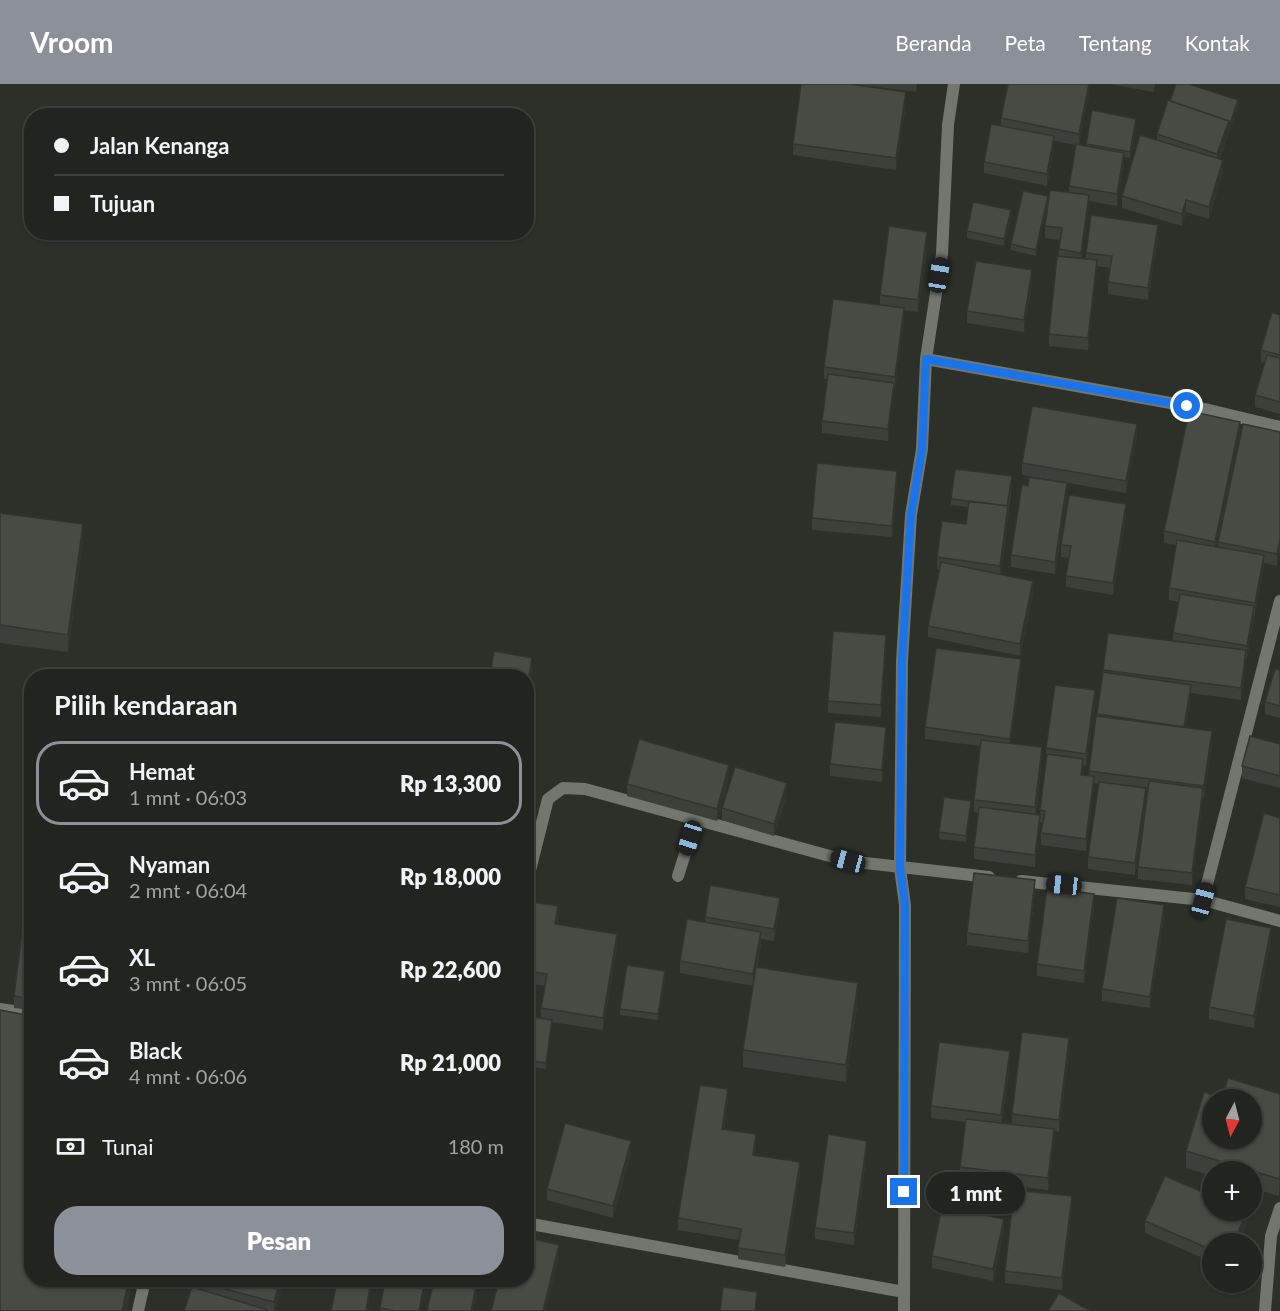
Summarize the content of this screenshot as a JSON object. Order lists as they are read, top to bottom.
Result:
{
  "north": "bottom",
  "page": {
    "header": "Vroom",
    "nav": [
      "Beranda",
      "Peta",
      "Tentang",
      "Kontak"
    ],
    "banner": ["Jalan Kenanga", "Tujuan"],
    "heading": "Pilih kendaraan",
    "list": [
      {
        "name": "Hemat",
        "note": "1 mnt · 06:03",
        "value": "Rp 13,300"
      },
      {
        "name": "Nyaman",
        "note": "2 mnt · 06:04",
        "value": "Rp 18,000"
      },
      {
        "name": "XL",
        "note": "3 mnt · 06:05",
        "value": "Rp 22,600"
      },
      {
        "name": "Black",
        "note": "4 mnt · 06:06",
        "value": "Rp 21,000"
      }
    ],
    "map_buttons": ["+", "−"],
    "pay": ["Tunai", "180 m"],
    "bubble": "1 mnt",
    "buttons": "Pesan"
  }
}
